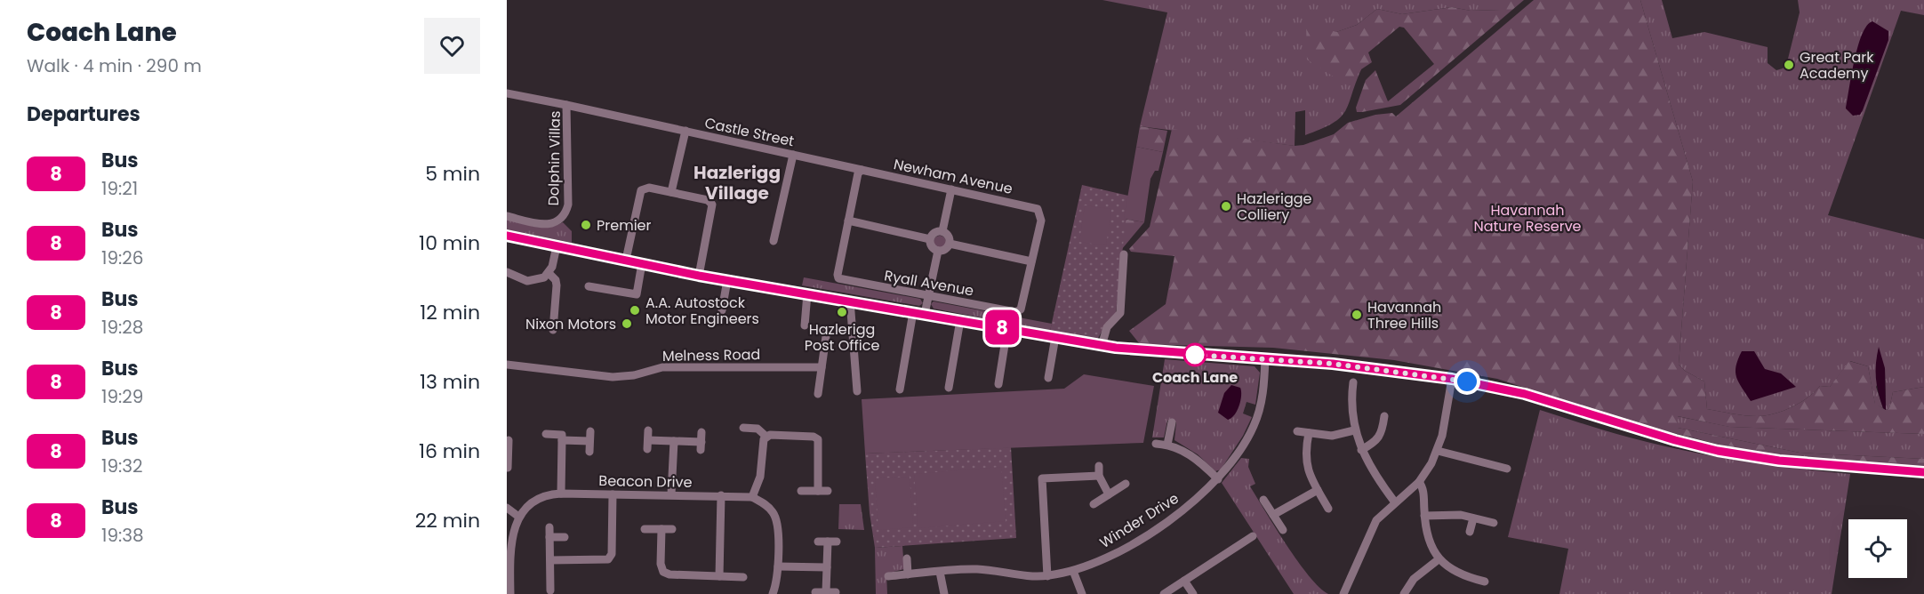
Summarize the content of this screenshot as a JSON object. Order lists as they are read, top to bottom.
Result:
{
  "streets": {
    "street": [
      "Castle Street",
      "Dolphin Villas",
      "Newham Avenue",
      "Ryall Avenue",
      "Melness Road",
      "Beacon Drive",
      "Winder Drive"
    ]
  },
  "crossings": [
    ["Castle Street", "Dolphin Villas"],
    ["Castle Street", "Newham Avenue"],
    ["Newham Avenue", "Ryall Avenue"]
  ],
  "districts": ["Hazlerigg Village"],
  "parks": ["Havannah Nature Reserve"],
  "places": [
    "Great Park Academy",
    "Hazlerigge Colliery",
    "Premier",
    "A.A. Autostock Motor Engineers",
    "Hazlerigg Post Office",
    "Havannah Three Hills",
    "Nixon Motors",
    "Coach Lane"
  ],
  "lines": ["bus line 8"],
  "page": {
    "heading": [
      ["Coach Lane", "Walk · 4 min · 290 m"],
      "Departures"
    ],
    "on_map": "8",
    "list": [
      {
        "mark": "8",
        "name": "Bus",
        "note": "19:21",
        "value": "5 min"
      },
      {
        "mark": "8",
        "name": "Bus",
        "note": "19:26",
        "value": "10 min"
      },
      {
        "mark": "8",
        "name": "Bus",
        "note": "19:28",
        "value": "12 min"
      },
      {
        "mark": "8",
        "name": "Bus",
        "note": "19:29",
        "value": "13 min"
      },
      {
        "mark": "8",
        "name": "Bus",
        "note": "19:32",
        "value": "16 min"
      },
      {
        "mark": "8",
        "name": "Bus",
        "note": "19:38",
        "value": "22 min"
      }
    ]
  }
}
